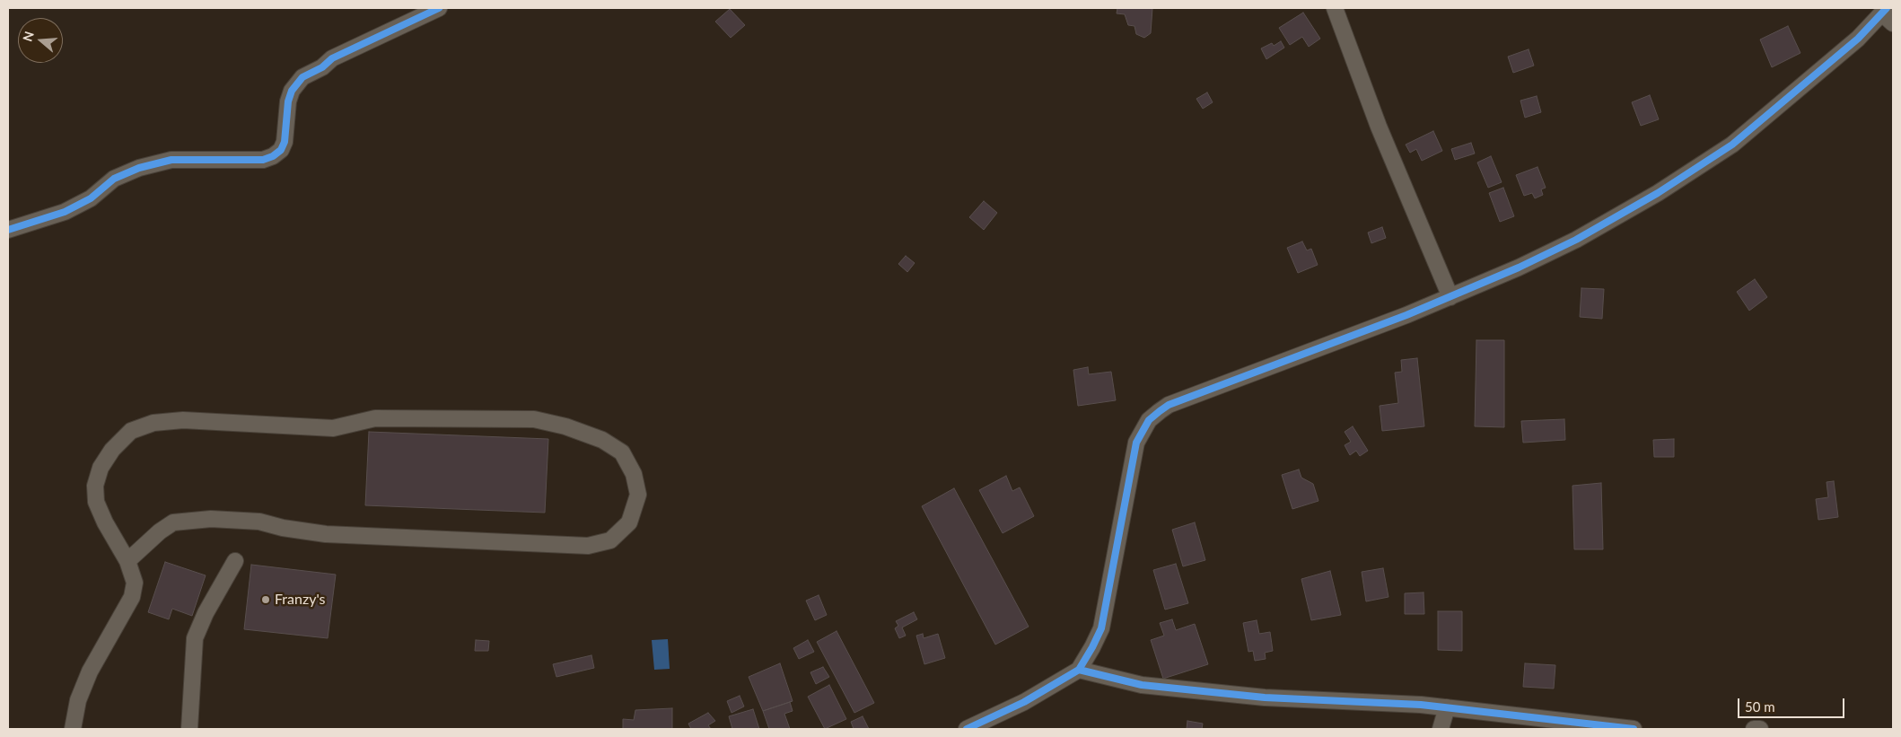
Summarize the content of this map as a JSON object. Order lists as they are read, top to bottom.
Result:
{
  "places": ["Franzy's"],
  "scale_bar": "50 m",
  "north": "left"
}
